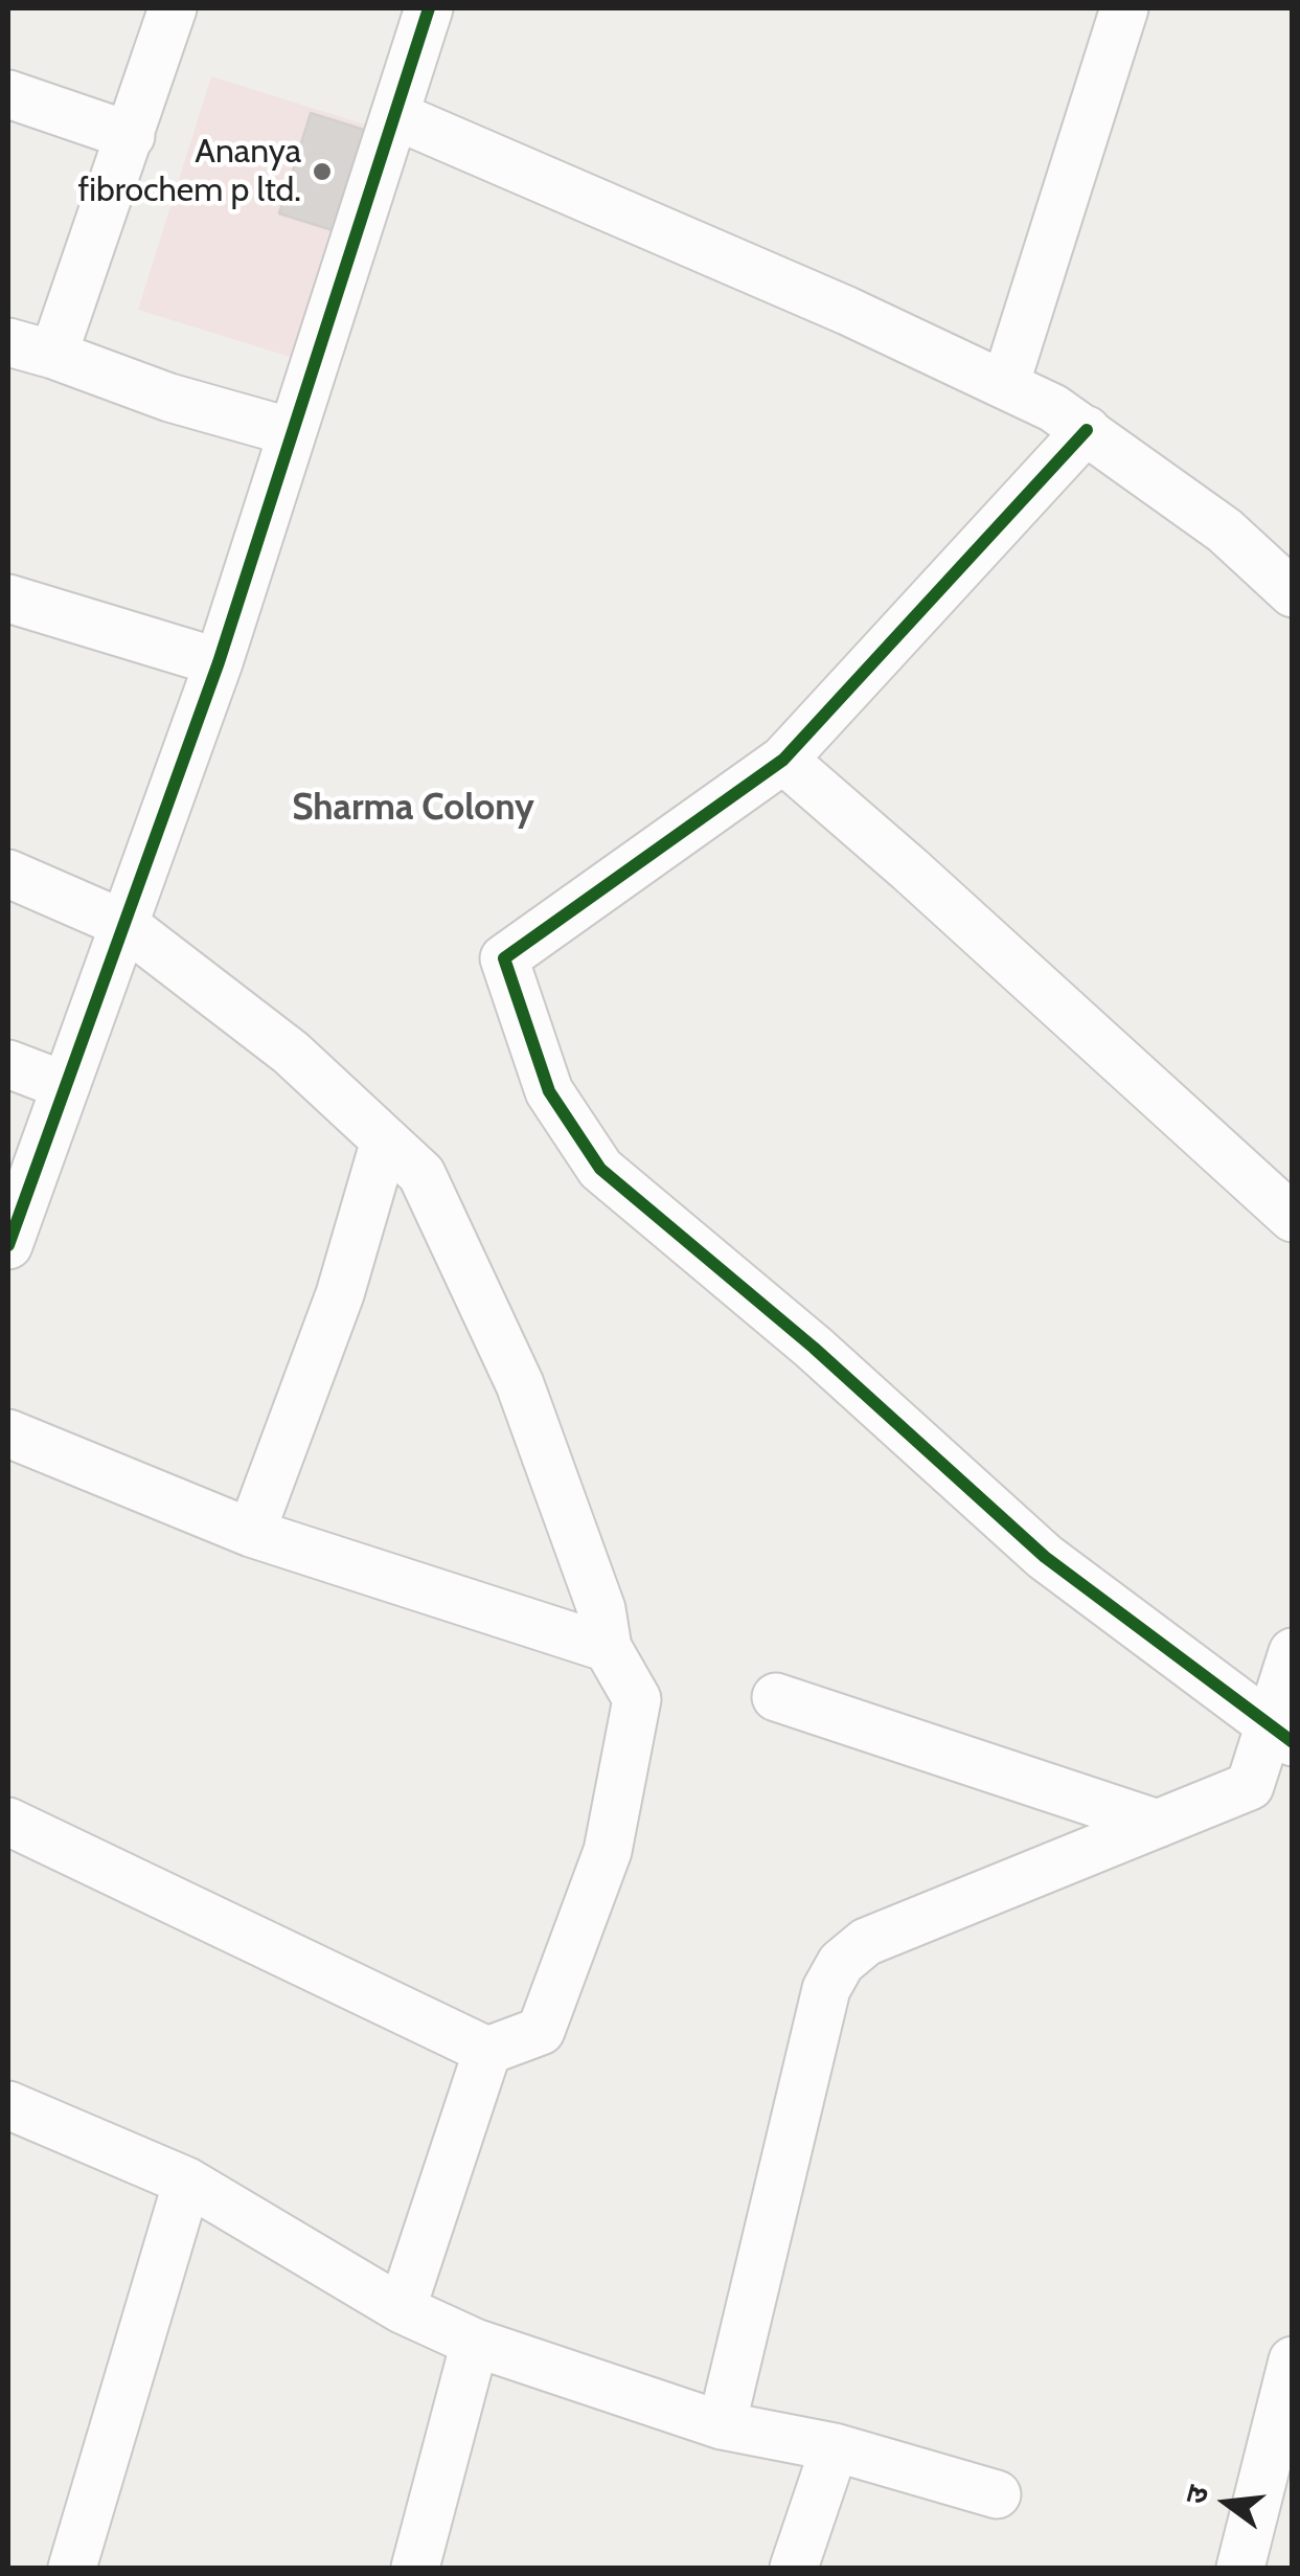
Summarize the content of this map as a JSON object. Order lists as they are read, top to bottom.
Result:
{
  "districts": ["Sharma Colony"],
  "places": ["Ananya fibrochem p ltd."],
  "north": "left"
}
